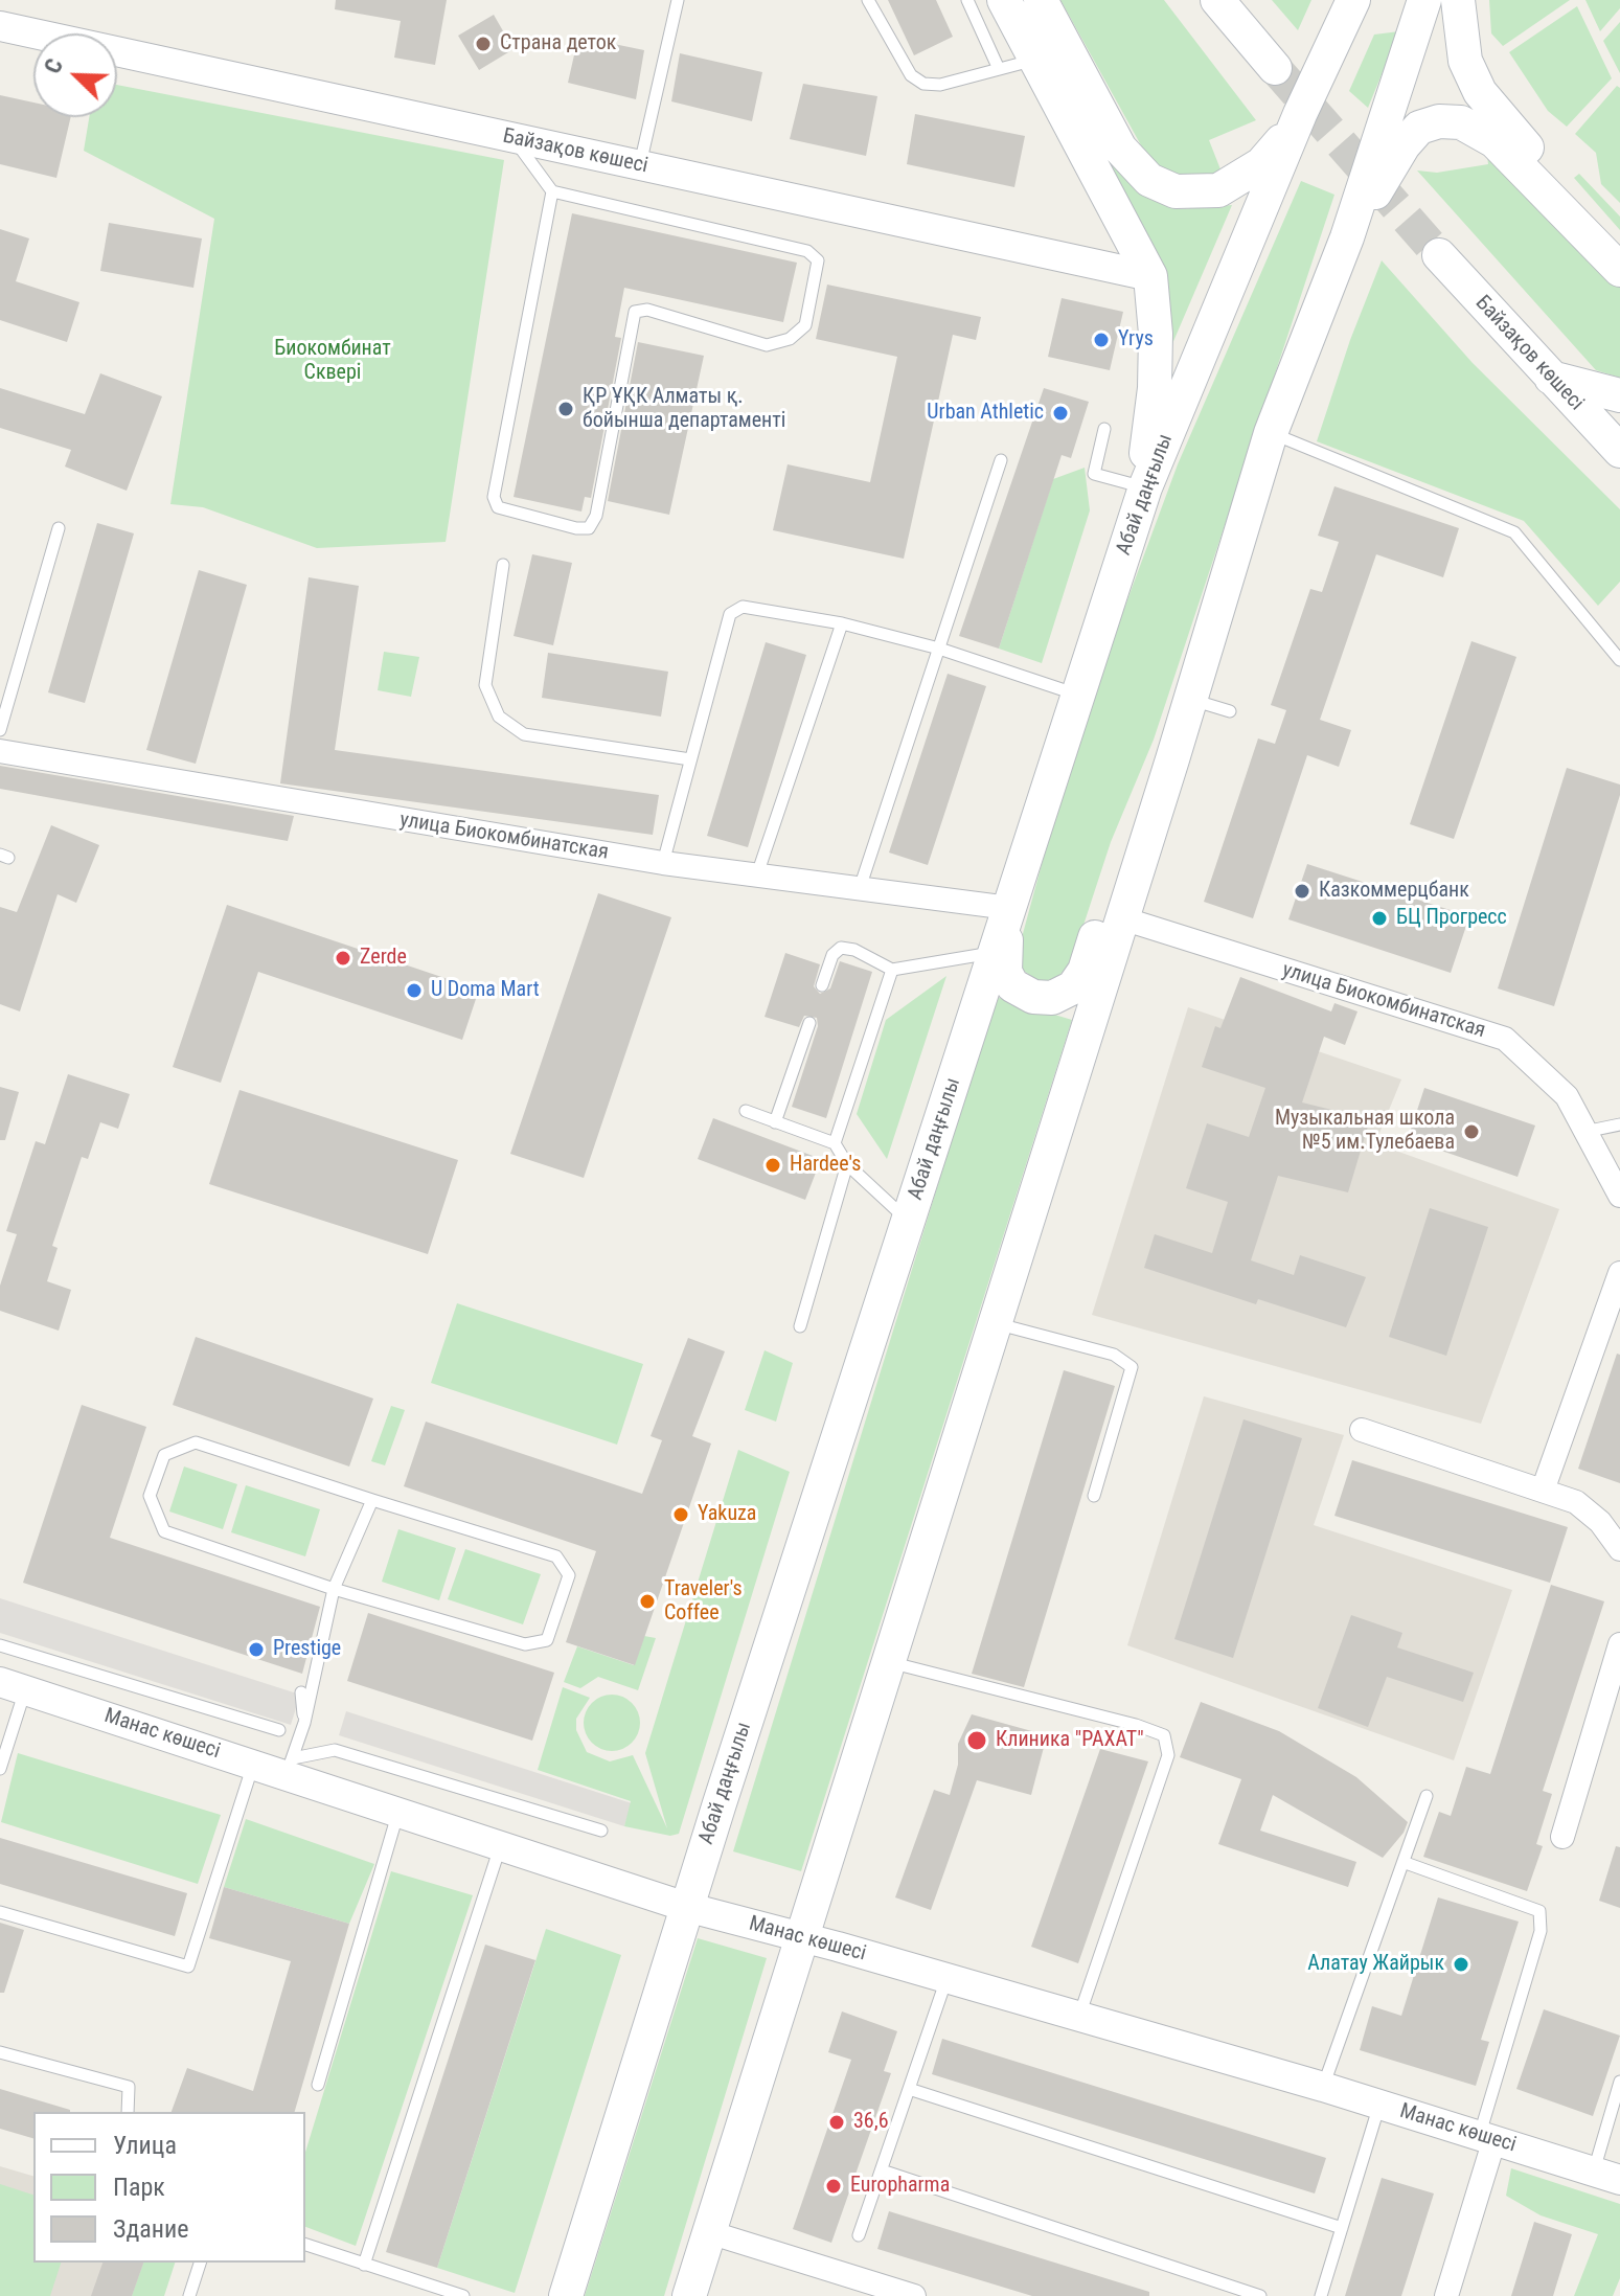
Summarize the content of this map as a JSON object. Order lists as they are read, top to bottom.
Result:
{
  "streets": {
    "main road": ["Байзақов көшесі", "Абай даңғылы"],
    "street": ["улица Биокомбинатская", "Манас көшесі"]
  },
  "crossings": [
    ["Абай даңғылы", "улица Биокомбинатская"],
    ["Абай даңғылы", "Манас көшесі"]
  ],
  "parks": ["Биокомбинат Сквері"],
  "places": [
    "Страна деток",
    "Yrys",
    "ҚР ҰҚК Алматы қ. бойынша департаменті",
    "Urban Athletic",
    "Казкоммерцбанк",
    "БЦ Прогресс",
    "Zerde",
    "U Doma Mart",
    "Музыкальная школа №5 им.Тулебаева",
    "Hardee's",
    "Yakuza",
    "Traveler's Coffee",
    "Prestige",
    "Клиника \"РАХАТ\"",
    "Алатау Жайрык",
    "36,6",
    "Europharma"
  ],
  "legend": ["Улица", "Парк", "Здание"],
  "north": "top left"
}
